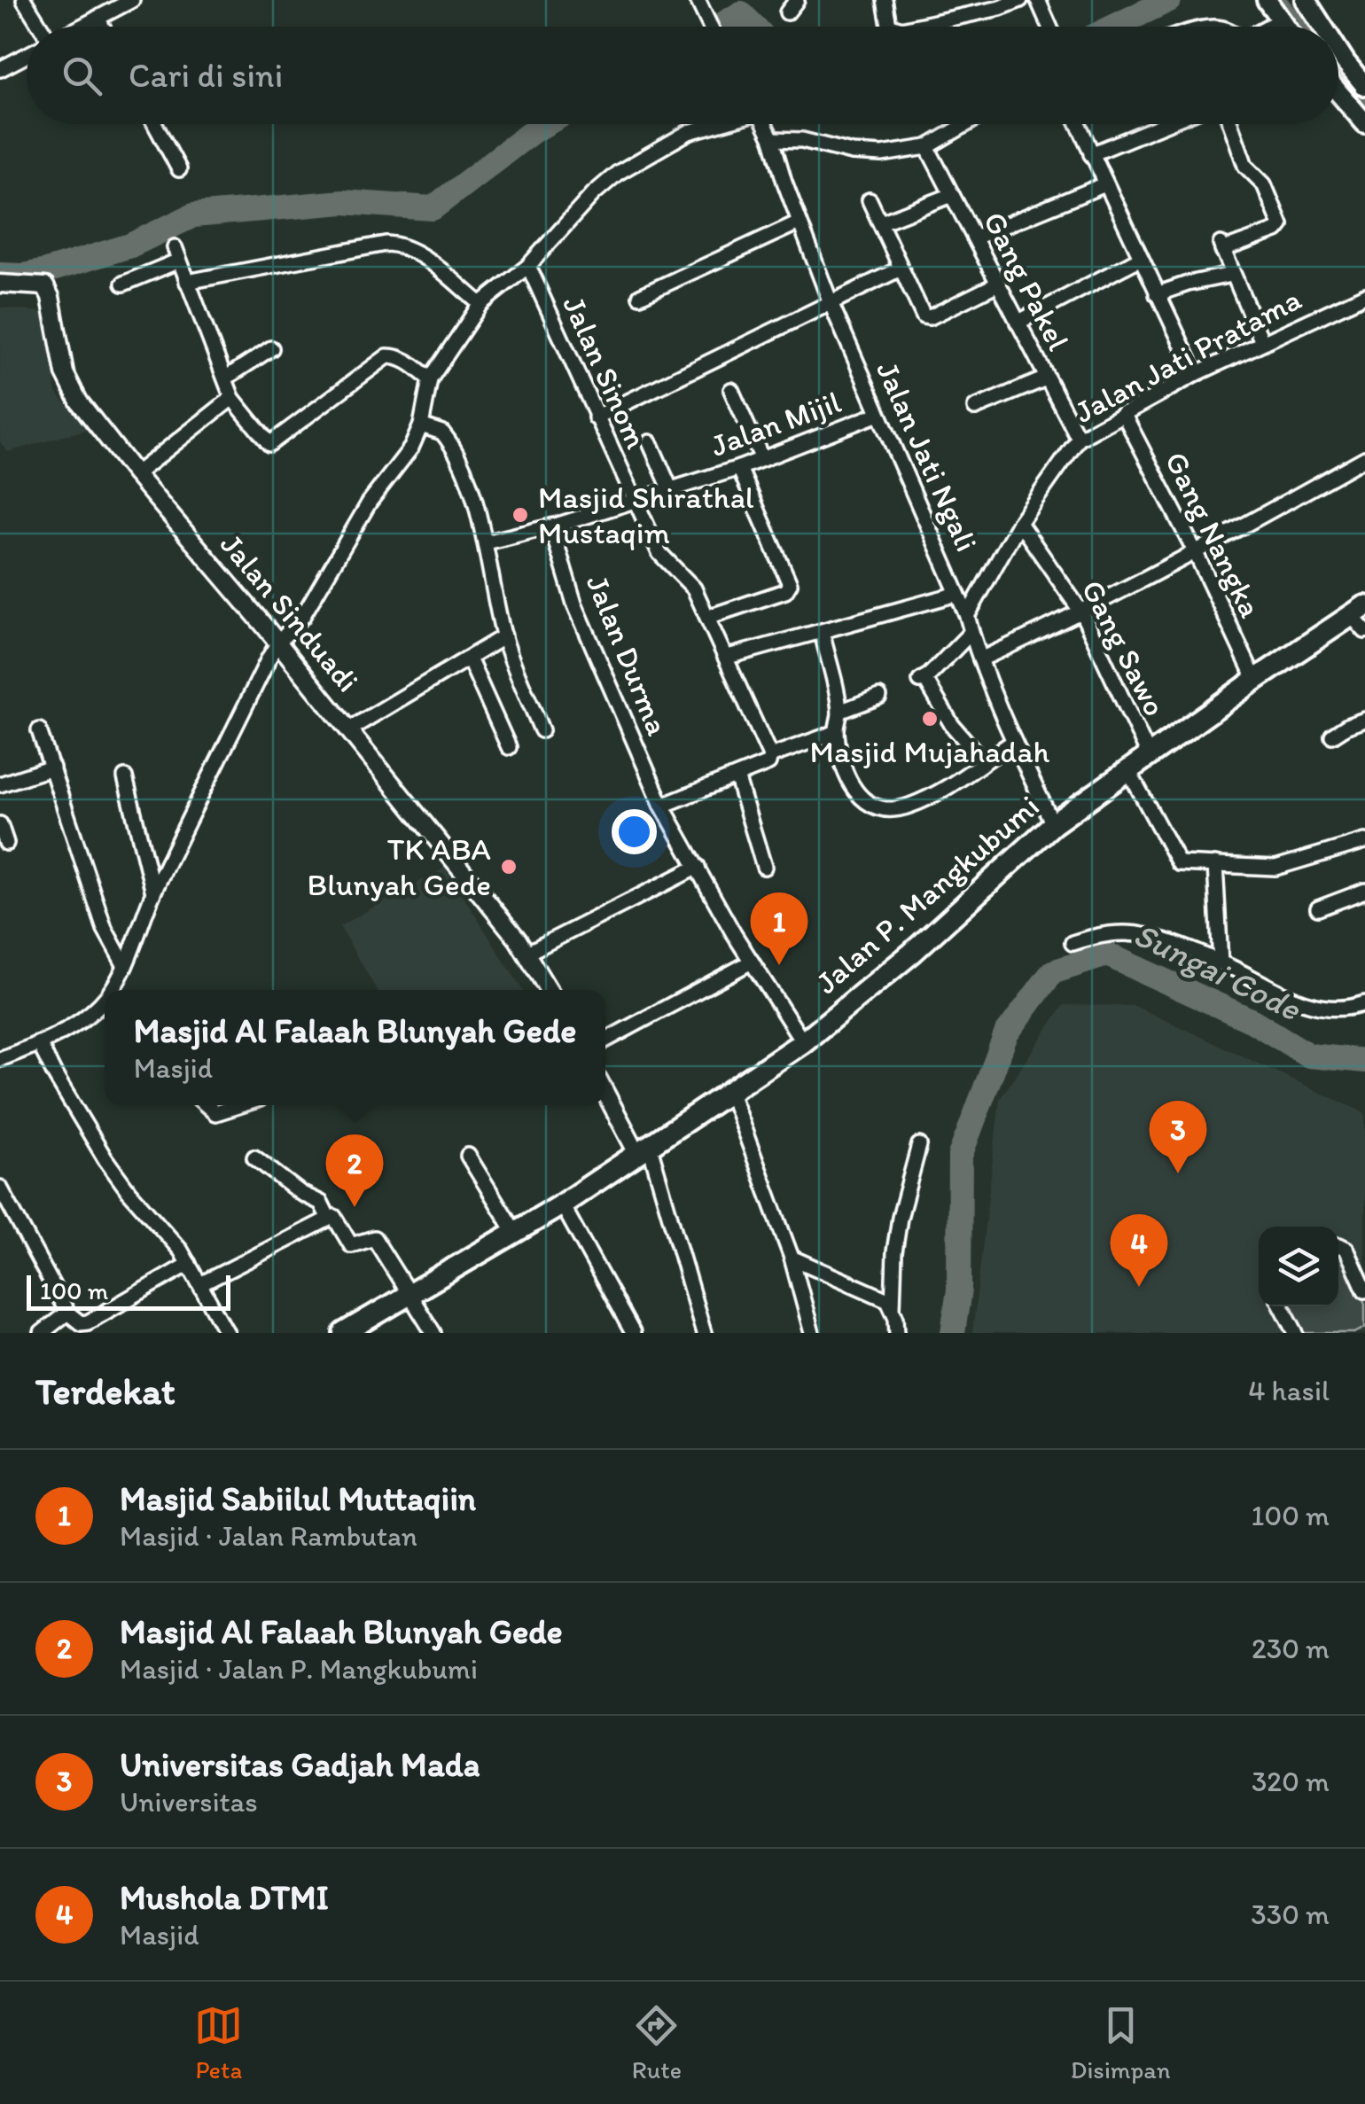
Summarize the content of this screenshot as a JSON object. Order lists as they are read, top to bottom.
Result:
{
  "streets": {
    "main road": ["Jalan P. Mangkubumi"],
    "street": [
      "Gang Pakel",
      "Jalan Jati Pratama",
      "Jalan Sinom",
      "Jalan Mijil",
      "Jalan Jati Ngali",
      "Gang Nangka",
      "Jalan Sinduadi",
      "Gang Sawo",
      "Jalan Durma"
    ]
  },
  "crossings": [
    ["Gang Pakel", "Jalan Jati Pratama"],
    ["Jalan Jati Pratama", "Jalan Jati Ngali"],
    ["Jalan Jati Pratama", "Gang Nangka"],
    ["Jalan Jati Pratama", "Gang Sawo"],
    ["Jalan Sinom", "Jalan Mijil"],
    ["Jalan Mijil", "Jalan Jati Ngali"],
    ["Jalan Mijil", "Jalan Durma"],
    ["Jalan Jati Ngali", "Jalan P. Mangkubumi"],
    ["Gang Nangka", "Jalan P. Mangkubumi"],
    ["Gang Sawo", "Jalan P. Mangkubumi"]
  ],
  "water": ["Sungai Code"],
  "places": ["Masjid Shirathal Mustaqim", "Masjid Mujahadah", "TK ABA Blunyah Gede"],
  "scale_bar": "100 m",
  "page": {
    "search": "Cari di sini",
    "pins": [
      "1",
      "3",
      "2",
      "4"
    ],
    "popup": ["Masjid Al Falaah Blunyah Gede", "Masjid"],
    "scale": "100 m",
    "heading": ["Terdekat", "4 hasil"],
    "list": [
      {
        "mark": "1",
        "name": "Masjid Sabiilul Muttaqiin",
        "note": "Masjid · Jalan Rambutan",
        "value": "100 m"
      },
      {
        "mark": "2",
        "name": "Masjid Al Falaah Blunyah Gede",
        "note": "Masjid · Jalan P. Mangkubumi",
        "value": "230 m"
      },
      {
        "mark": "3",
        "name": "Universitas Gadjah Mada",
        "note": "Universitas",
        "value": "320 m"
      },
      {
        "mark": "4",
        "name": "Mushola DTMI",
        "note": "Masjid",
        "value": "330 m"
      }
    ],
    "nav": ["Peta", "Rute", "Disimpan"]
  }
}
